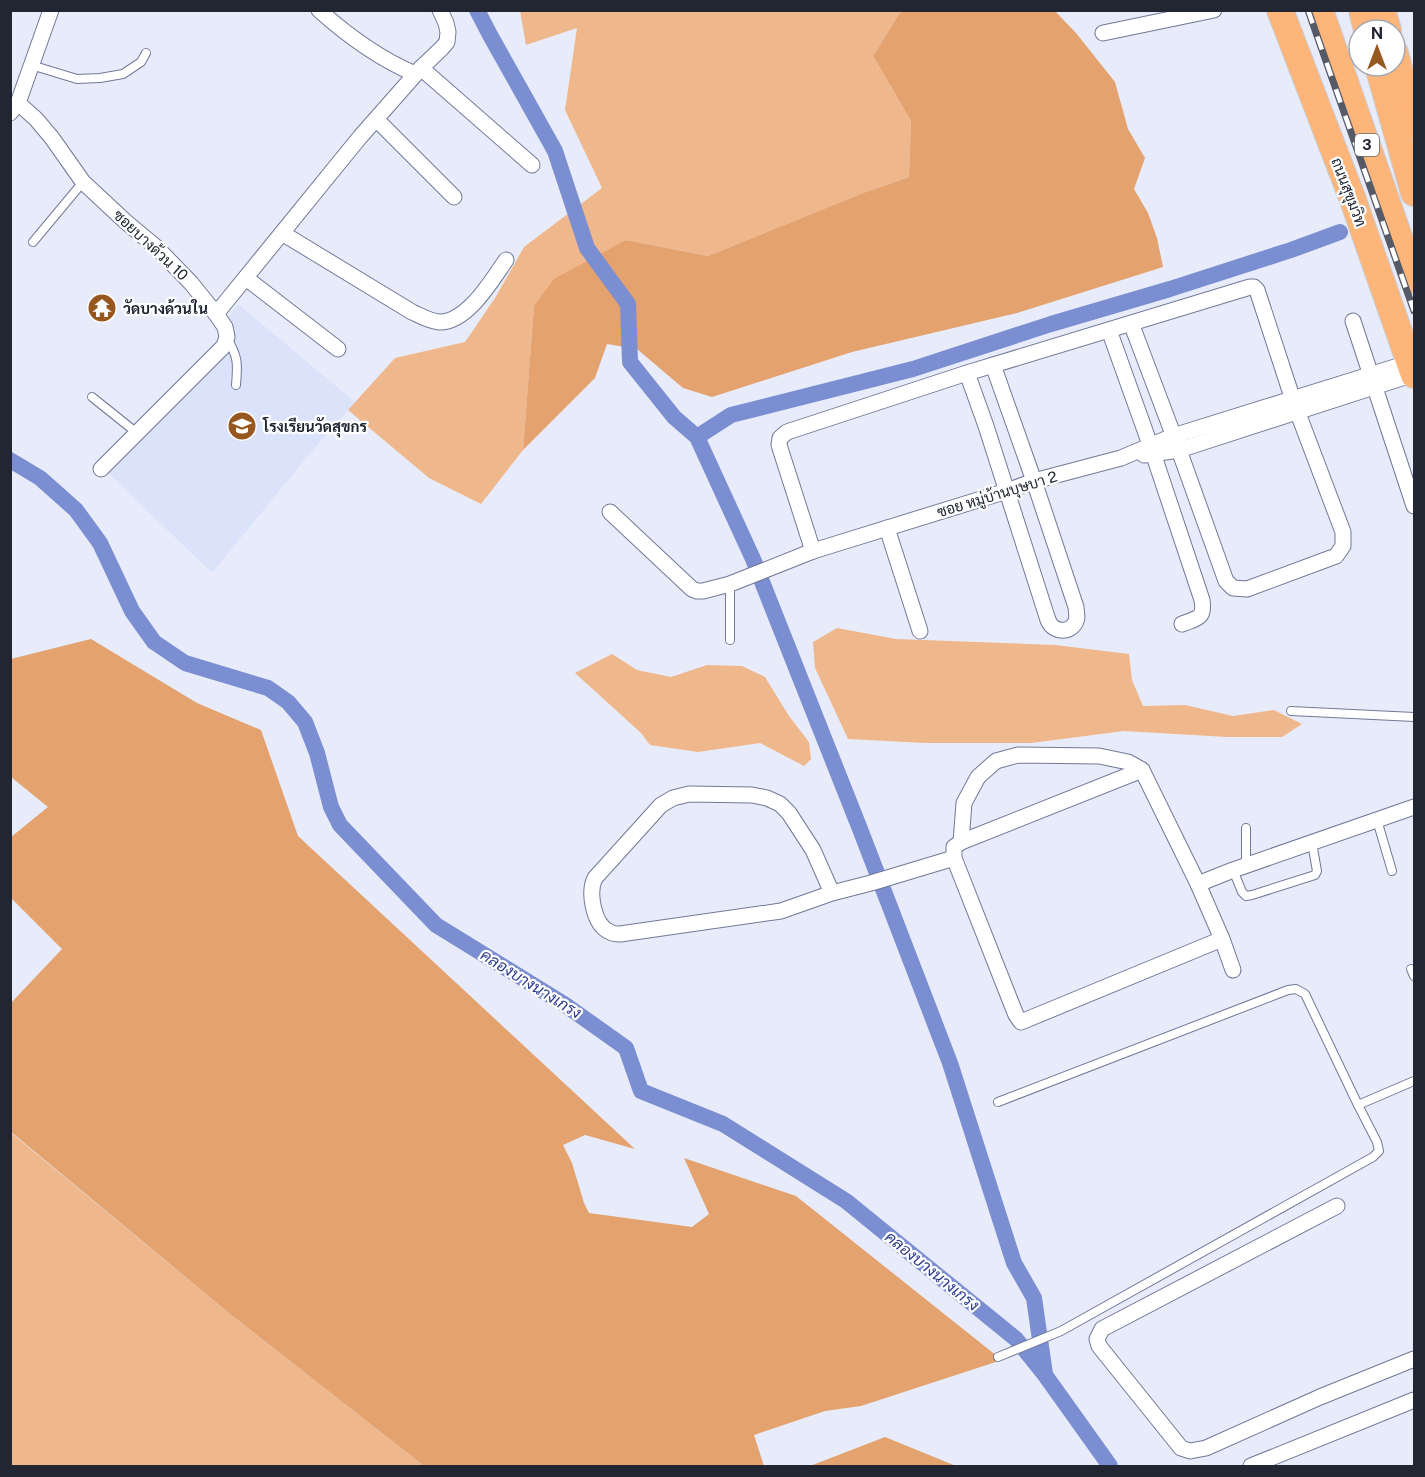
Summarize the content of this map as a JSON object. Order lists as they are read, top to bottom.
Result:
{
  "streets": {
    "highway": ["3", "ถนนสุขุมวิท"],
    "street": ["ซอยบางด้วน 10", "ซอย หมู่บ้านบุษบา 2"]
  },
  "crossings": [
    ["ถนนสุขุมวิท", "ซอย หมู่บ้านบุษบา 2"]
  ],
  "water": ["คลองบางนางเกรง"],
  "places": {
    "temple": ["วัดบางด้วนใน"],
    "school or university": ["โรงเรียนวัดสุขกร"]
  },
  "north": "top"
}
